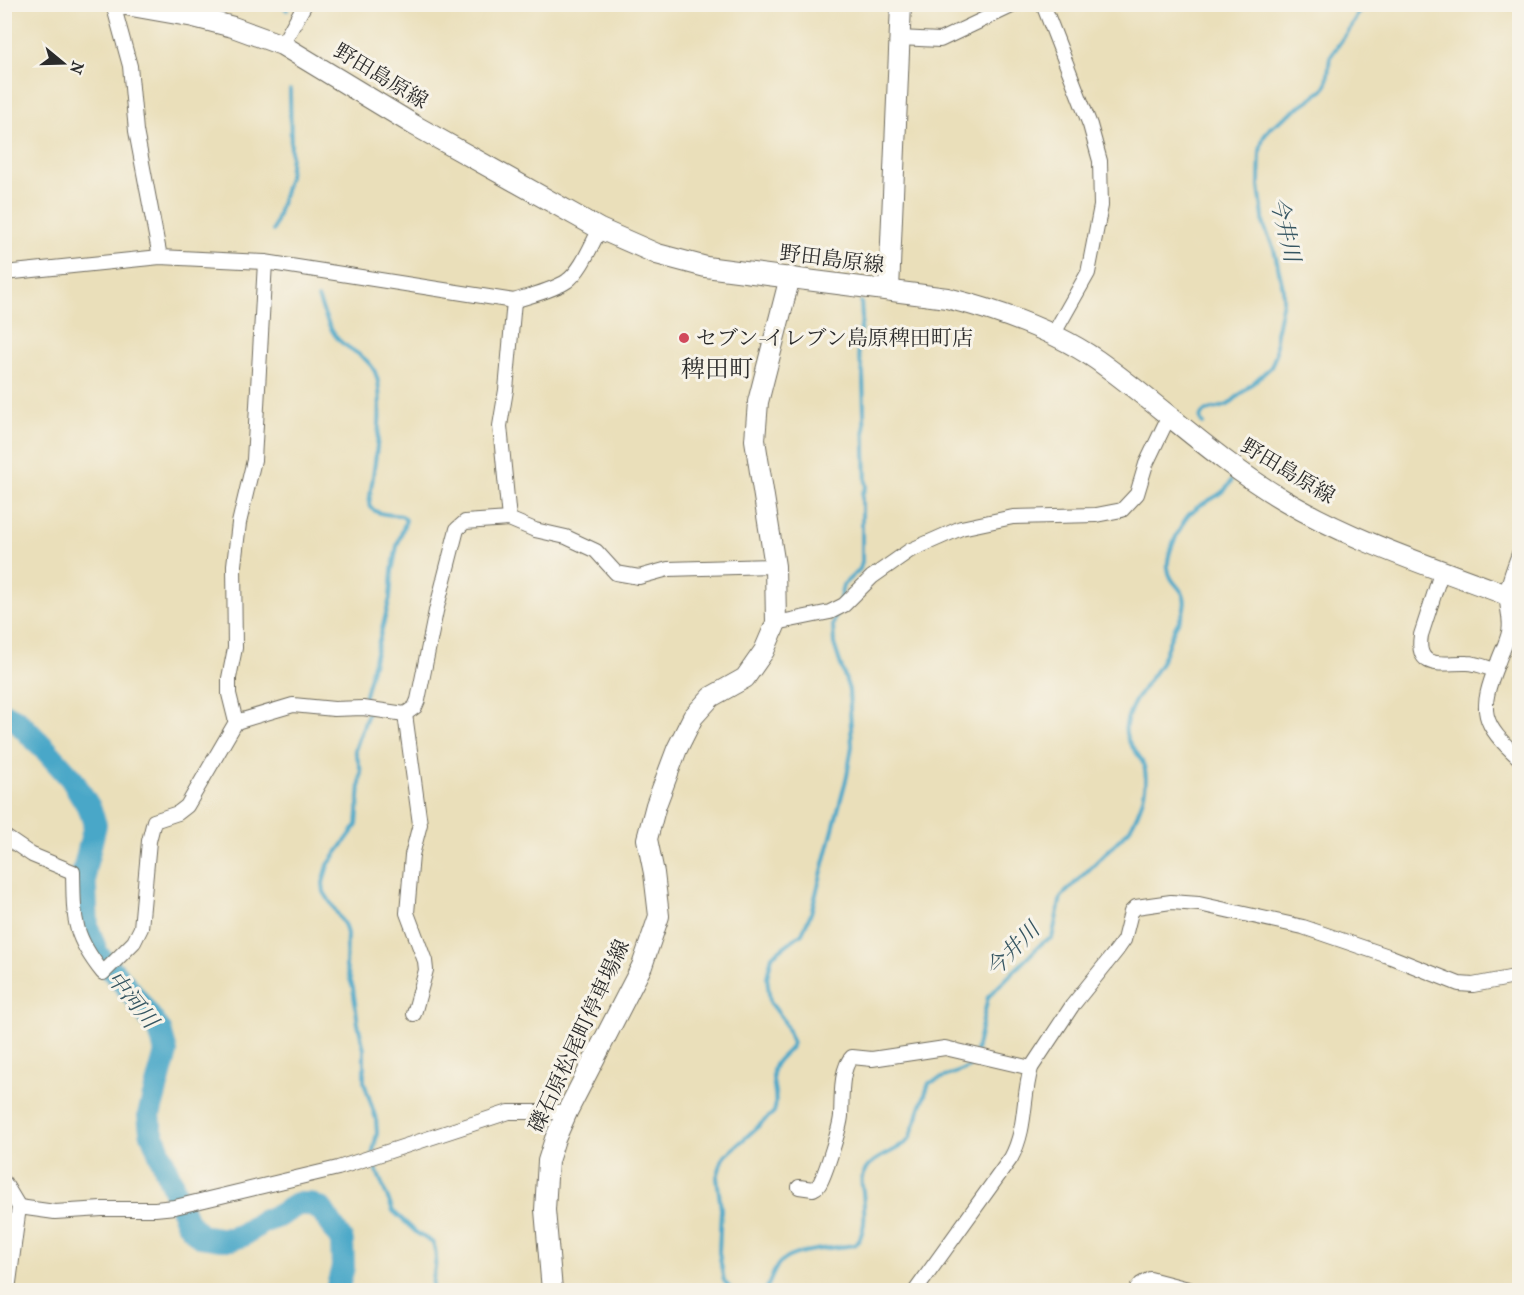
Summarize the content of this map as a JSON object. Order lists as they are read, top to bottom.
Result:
{
  "streets": {
    "main road": ["野田島原線", "礫石原松尾町停車場線"]
  },
  "crossings": [
    ["野田島原線", "礫石原松尾町停車場線"]
  ],
  "districts": ["稗田町"],
  "water": ["今井川", "中河川"],
  "places": ["セブン-イレブン島原稗田町店"],
  "north": "right"
}
